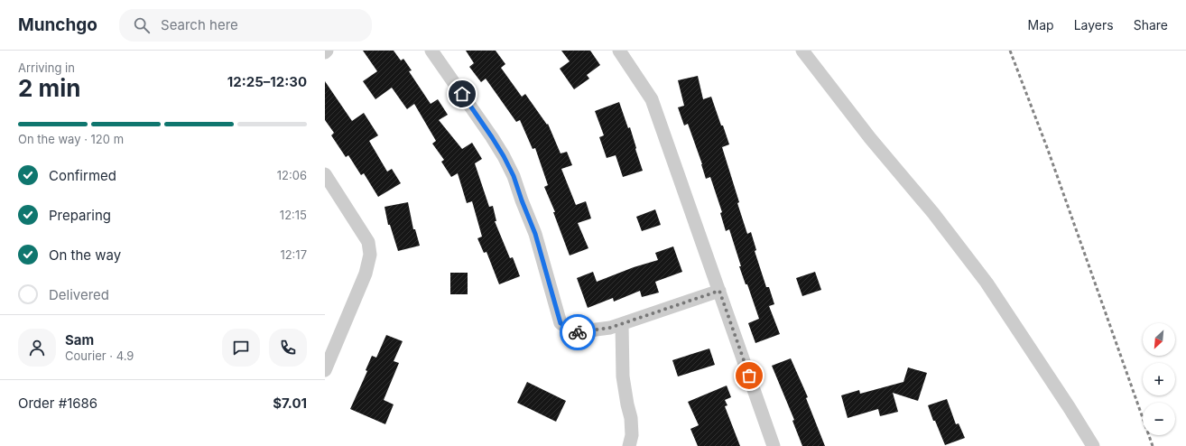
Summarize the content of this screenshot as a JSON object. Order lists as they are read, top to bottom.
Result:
{
  "north": "bottom left",
  "page": {
    "header": "Munchgo",
    "search": "Search here",
    "nav": ["Map", "Layers", "Share"],
    "heading": ["2 min", "Arriving in", "12:25–12:30"],
    "panel": [
      "Sam",
      "Courier · 4.9",
      "Order #1686",
      "$7.01"
    ],
    "bar": "On the way · 120 m",
    "list": [
      ["Confirmed", "12:06"],
      ["Preparing", "12:15"],
      ["On the way", "12:17"],
      "Delivered"
    ],
    "map_buttons": ["+", "−"]
  }
}
